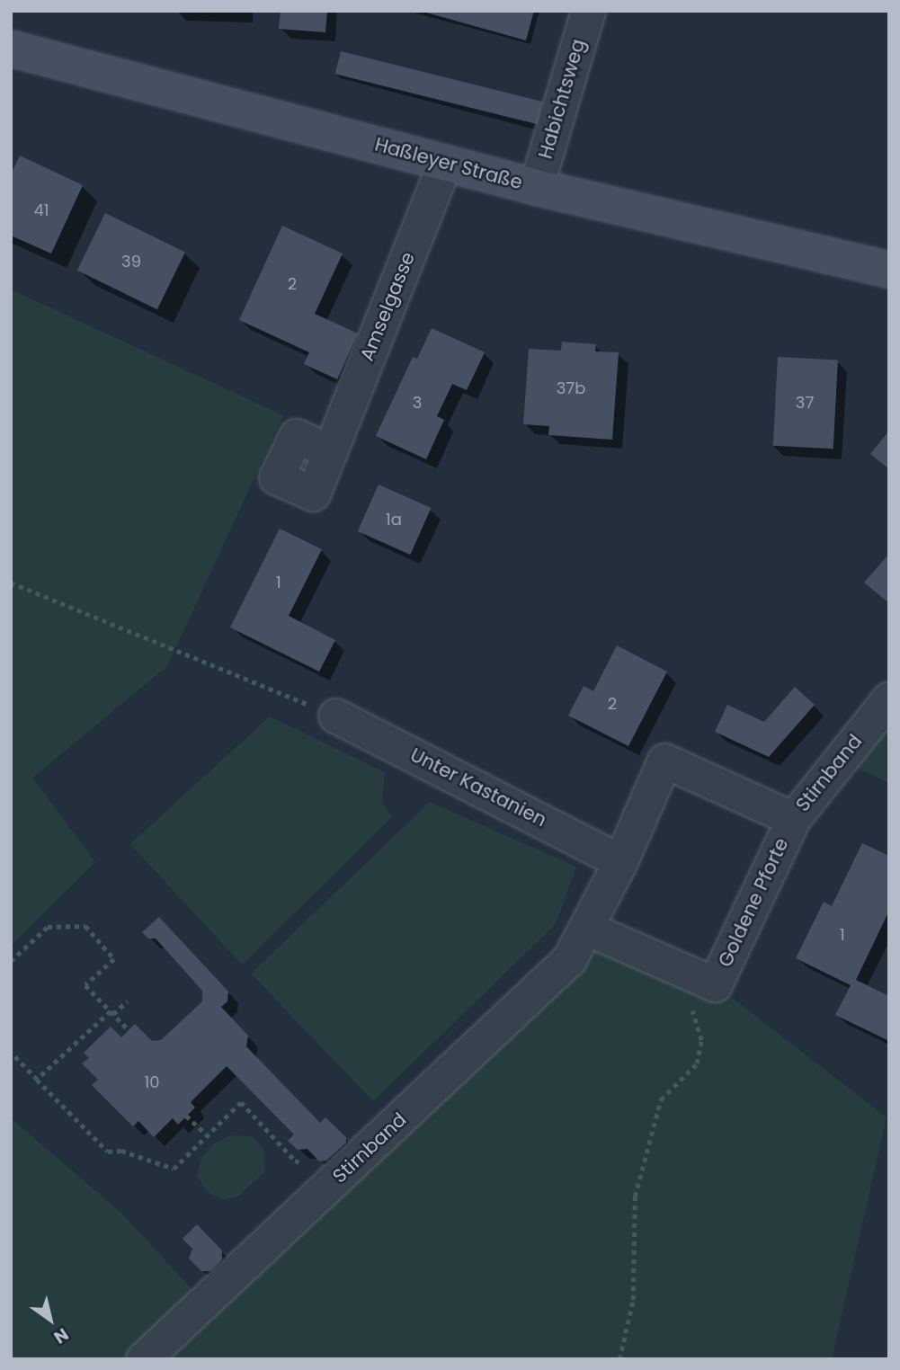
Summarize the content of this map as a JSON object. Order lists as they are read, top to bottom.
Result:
{
  "streets": {
    "main road": ["Haßleyer Straße"],
    "street": [
      "Habichtsweg",
      "Amselgasse",
      "Stirnband",
      "Unter Kastanien",
      "Goldene Pforte"
    ]
  },
  "crossings": [
    ["Habichtsweg", "Haßleyer Straße"],
    ["Haßleyer Straße", "Amselgasse"],
    ["Stirnband", "Goldene Pforte"],
    ["Unter Kastanien", "Goldene Pforte"]
  ],
  "house_numbers": [
    "41",
    "39",
    "2",
    "37b",
    "3",
    "37",
    "1a",
    "1",
    "2",
    "1",
    "10"
  ],
  "north": "bottom right"
}
